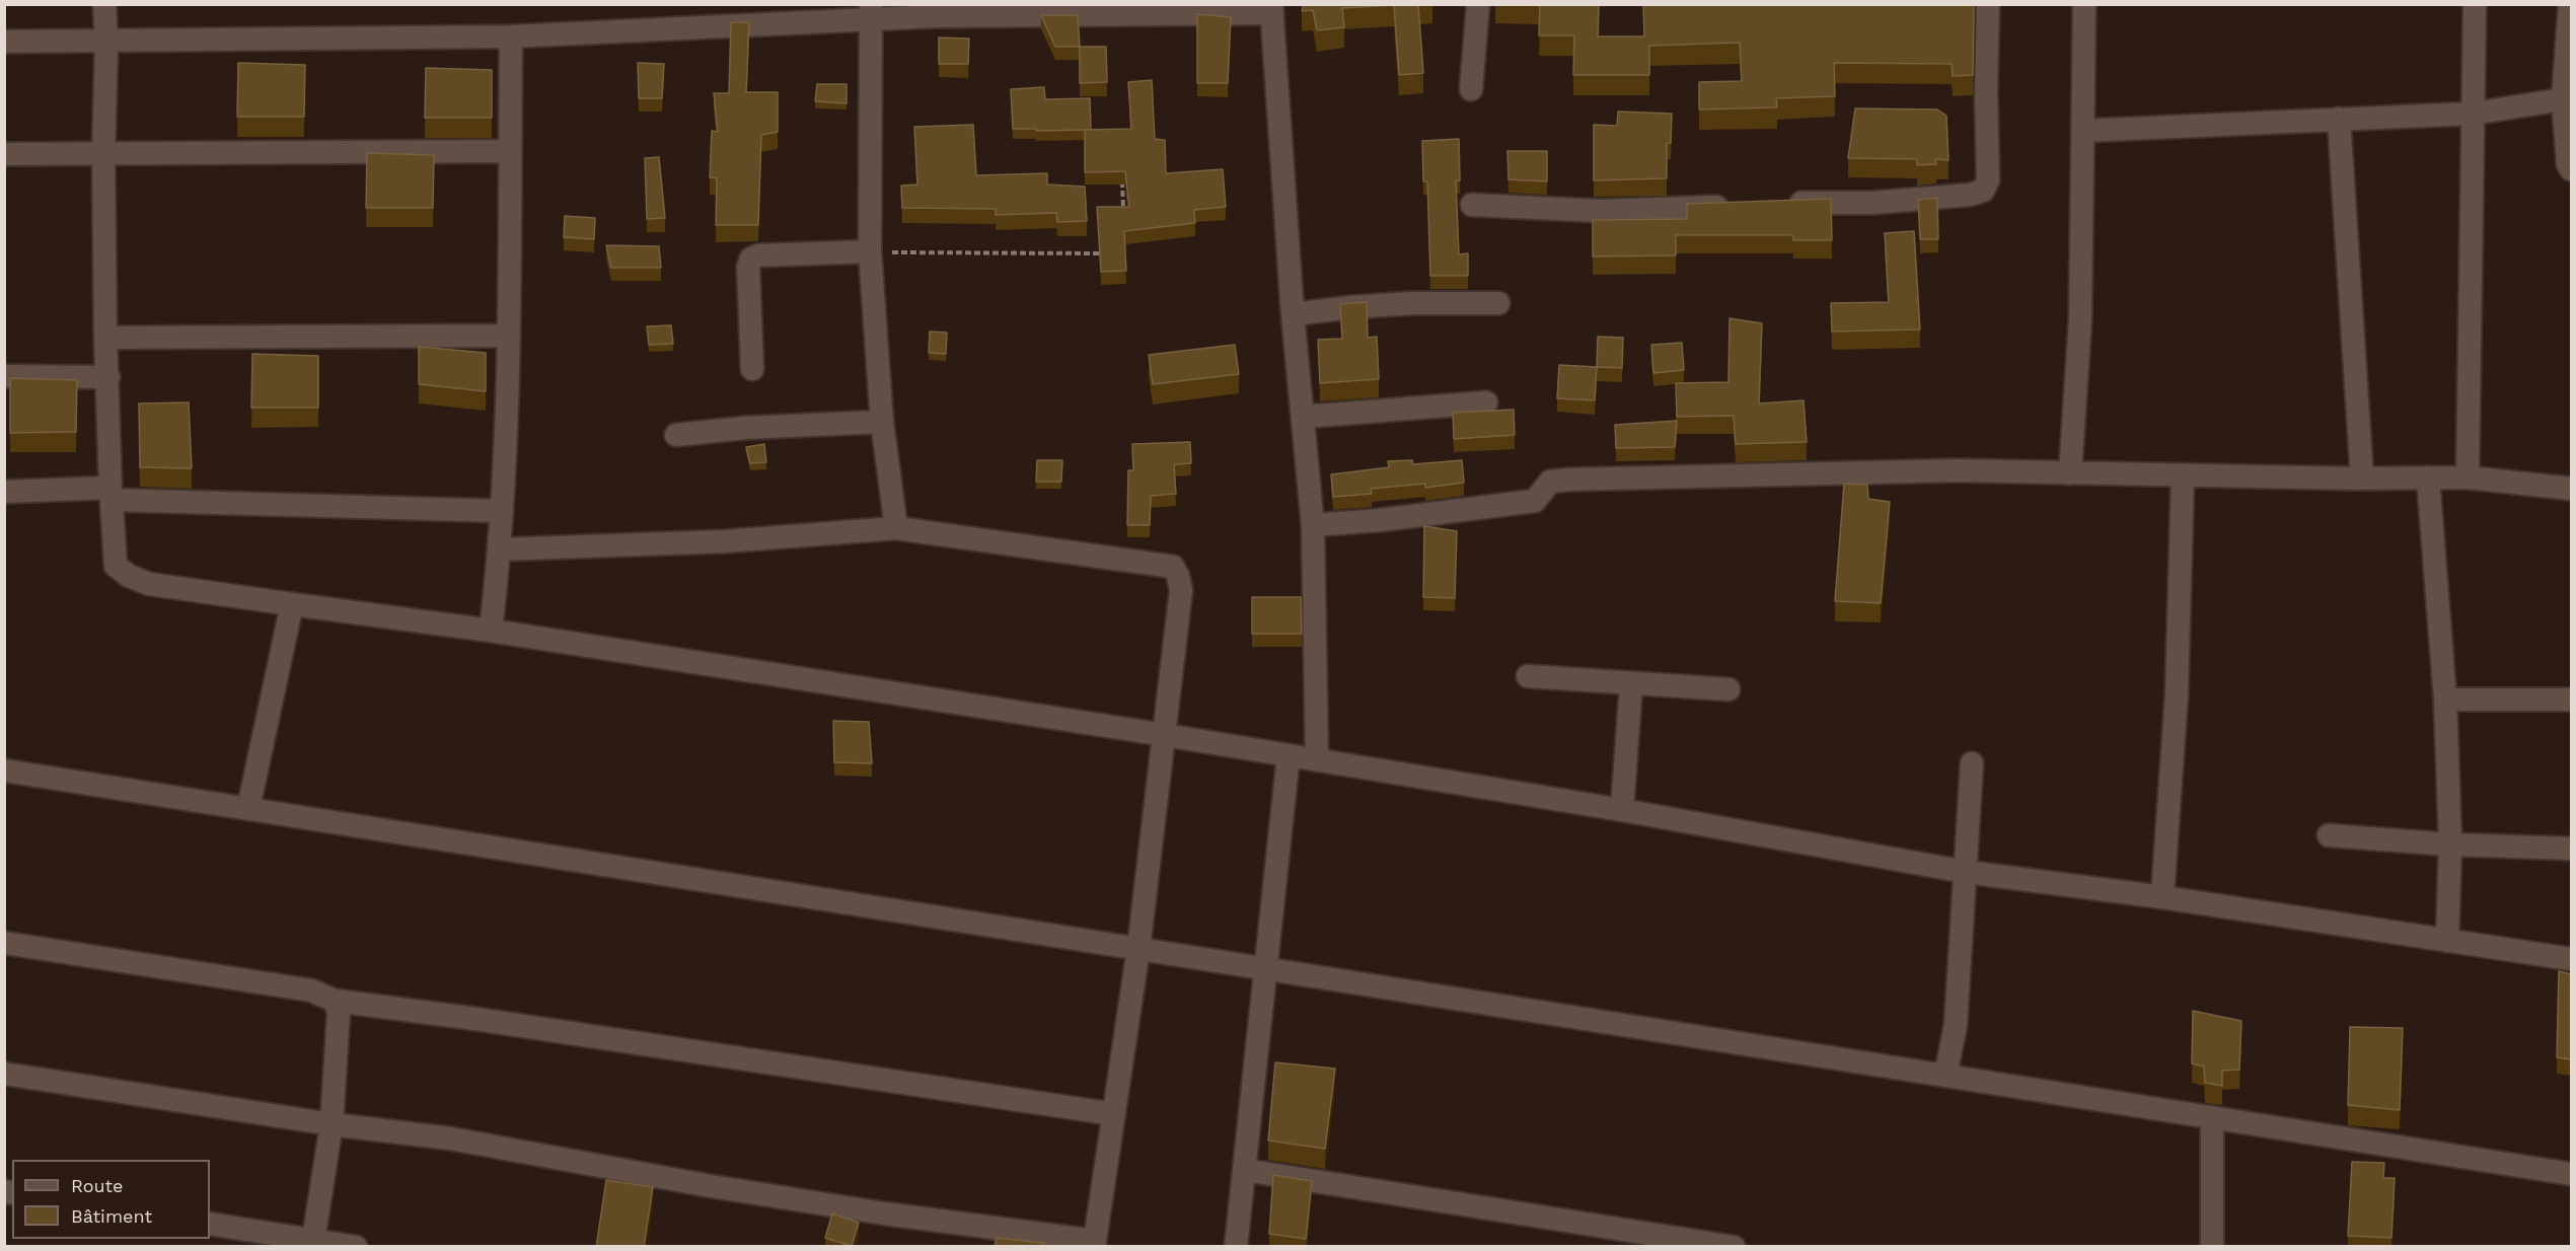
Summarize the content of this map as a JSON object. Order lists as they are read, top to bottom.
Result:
{
  "legend": ["Route", "Bâtiment"]
}
